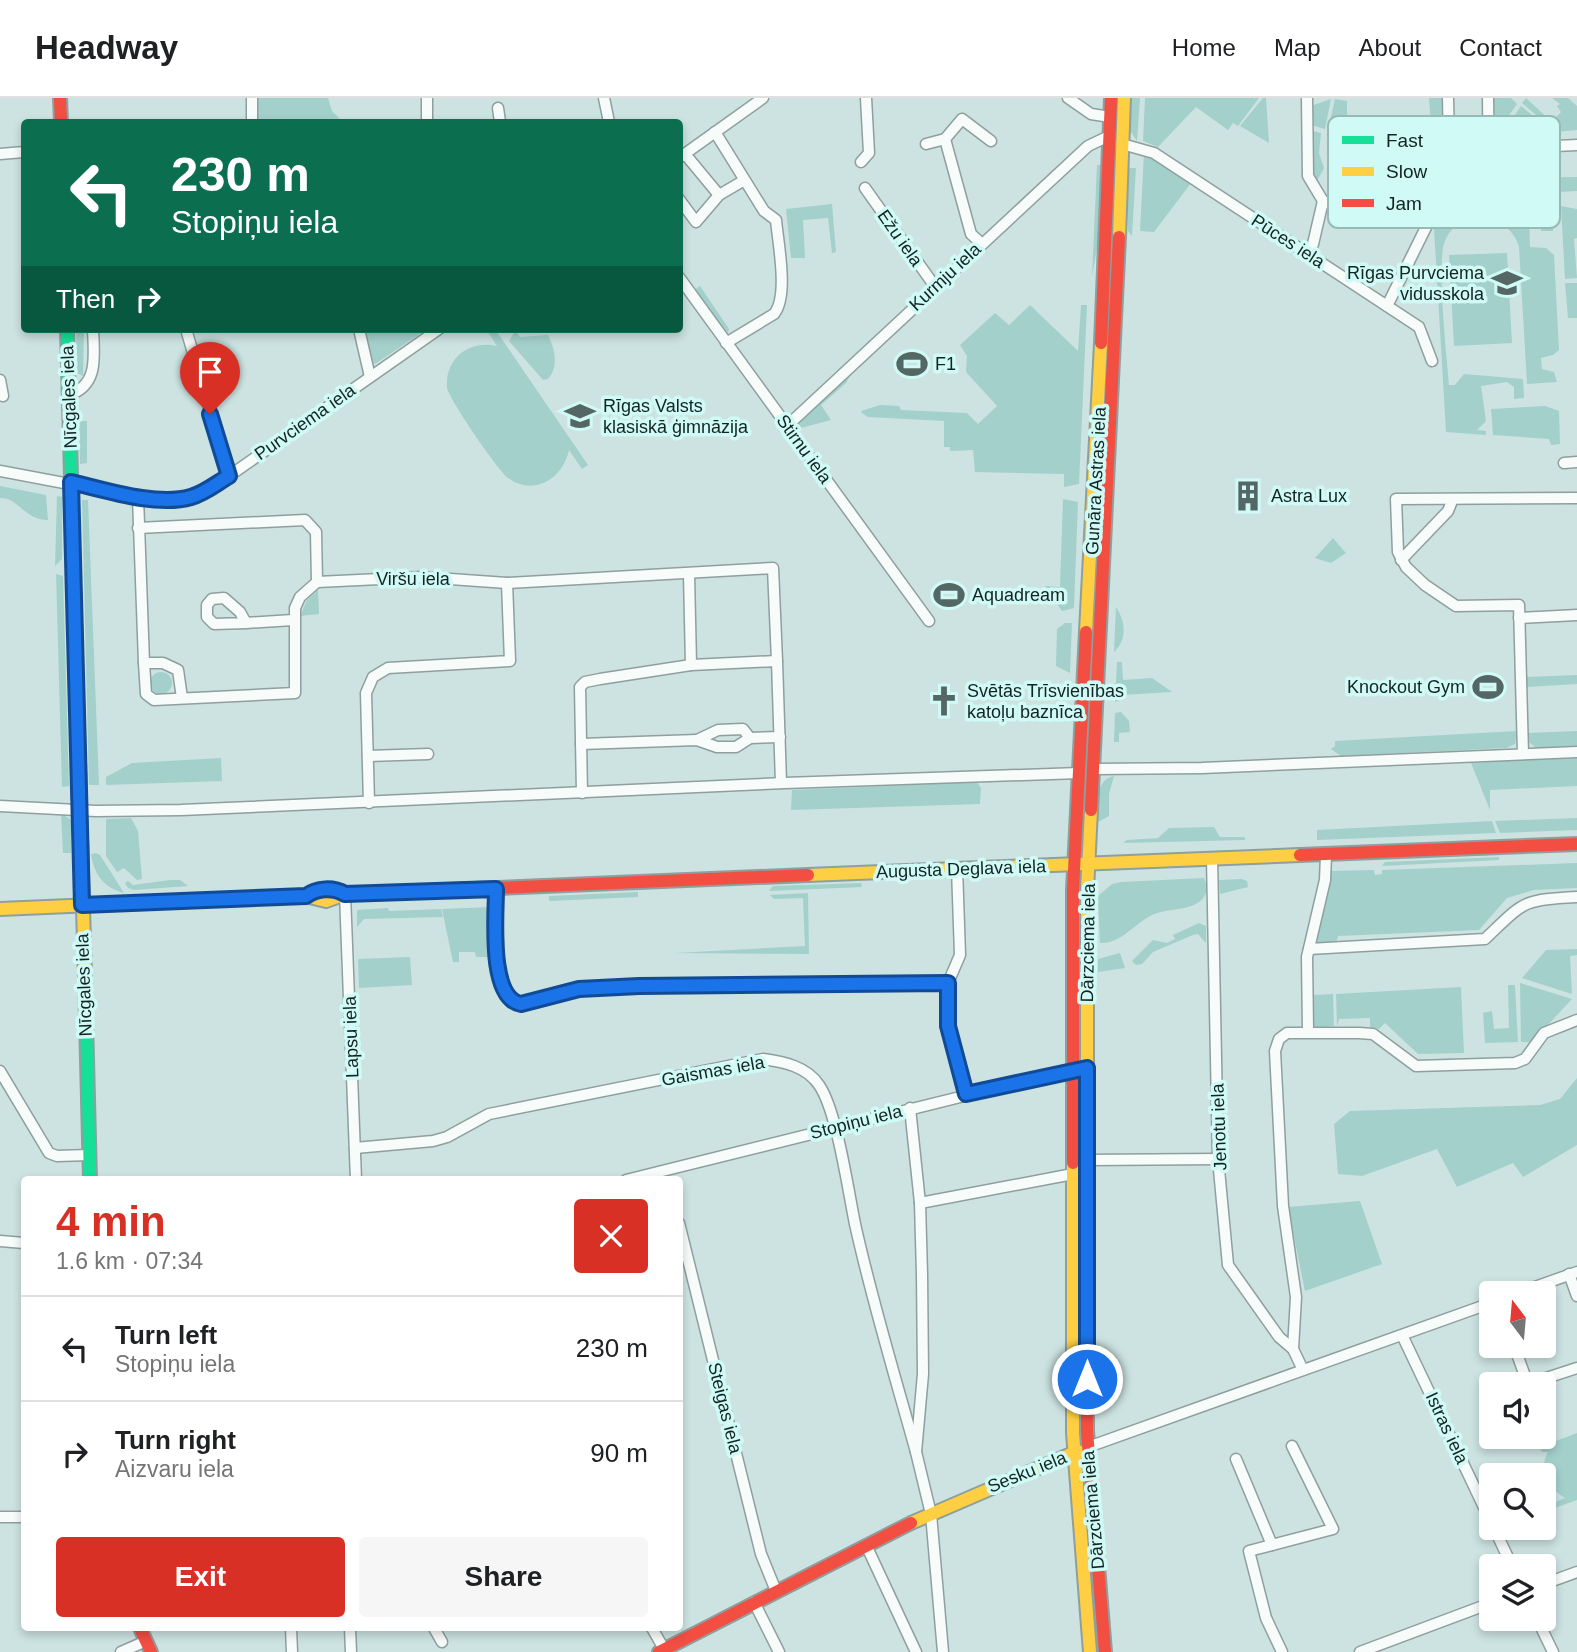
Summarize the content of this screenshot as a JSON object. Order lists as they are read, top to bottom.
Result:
{
  "streets": {
    "main road": [
      "Nīcgales iela",
      "Gunāra Astras iela",
      "Augusta Deglava iela",
      "Dārzciema iela",
      "Sesku iela"
    ],
    "street": [
      "Ežu iela",
      "Pūces iela",
      "Kurmju iela",
      "Purvciema iela",
      "Stirnu iela",
      "Viršu iela",
      "Lapsu iela",
      "Gaismas iela",
      "Stopiņu iela",
      "Jenotu iela",
      "Steigas iela",
      "Istras iela"
    ]
  },
  "crossings": [
    ["Ežu iela", "Kurmju iela"],
    ["Pūces iela", "Gunāra Astras iela"],
    ["Kurmju iela", "Stirnu iela"],
    ["Kurmju iela", "Gunāra Astras iela"],
    ["Nīcgales iela", "Purvciema iela"],
    ["Nīcgales iela", "Augusta Deglava iela"],
    ["Gunāra Astras iela", "Augusta Deglava iela"],
    ["Gunāra Astras iela", "Dārzciema iela"],
    ["Augusta Deglava iela", "Dārzciema iela"],
    ["Augusta Deglava iela", "Lapsu iela"],
    ["Augusta Deglava iela", "Jenotu iela"],
    ["Dārzciema iela", "Stopiņu iela"],
    ["Dārzciema iela", "Sesku iela"],
    ["Lapsu iela", "Gaismas iela"],
    ["Gaismas iela", "Stopiņu iela"],
    ["Gaismas iela", "Sesku iela"],
    ["Jenotu iela", "Sesku iela"],
    ["Steigas iela", "Sesku iela"],
    ["Istras iela", "Sesku iela"]
  ],
  "places": {
    "school or university": ["Rīgas Purvciema vidusskola", "Rīgas Valsts klasiskā ģimnāzija"],
    "sports": ["F1", "Aquadream", "Knockout Gym"],
    "building": ["Astra Lux"],
    "church": ["Svētās Trīsvienības katoļu baznīca"]
  },
  "legend": ["Fast", "Slow", "Jam"],
  "north": "top",
  "page": {
    "header": "Headway",
    "nav": [
      "Home",
      "Map",
      "About",
      "Contact"
    ],
    "turn": ["230 m", "Stopiņu iela"],
    "then": "Then",
    "heading": ["4 min", "1.6 km · 07:34"],
    "list": [
      {
        "name": "Turn left",
        "note": "Stopiņu iela",
        "value": "230 m"
      },
      {
        "name": "Turn right",
        "note": "Aizvaru iela",
        "value": "90 m"
      }
    ],
    "buttons": ["Exit", "Share"]
  }
}
